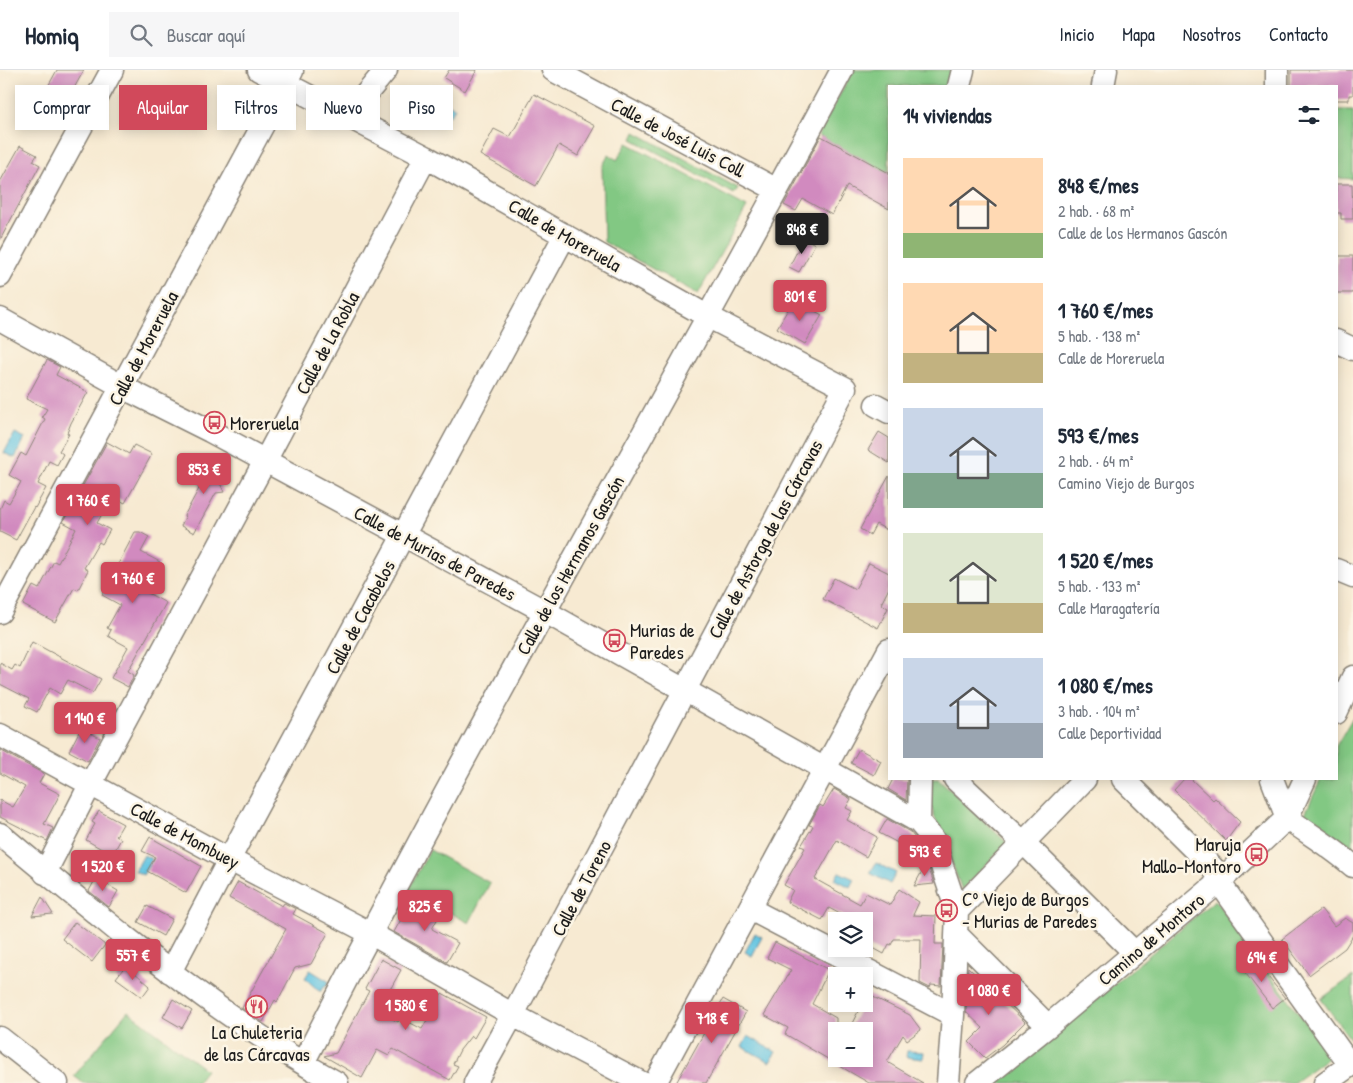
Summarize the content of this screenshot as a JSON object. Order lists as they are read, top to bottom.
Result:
{
  "streets": {
    "street": [
      "Calle de José Luis Coll",
      "Calle de Moreruela",
      "Calle de La Robla",
      "Calle de Astorga de las Cárcavas",
      "Calle de Murias de Paredes",
      "Calle de los Hermanos Gascón",
      "Calle de Cacabelos",
      "Calle de Mombuey",
      "Calle de Toreno",
      "Camino de Montoro"
    ]
  },
  "crossings": [
    ["Calle de José Luis Coll", "Calle de los Hermanos Gascón"],
    ["Calle de Moreruela", "Calle de La Robla"],
    ["Calle de Moreruela", "Calle de Astorga de las Cárcavas"],
    ["Calle de Moreruela", "Calle de Murias de Paredes"],
    ["Calle de Moreruela", "Calle de los Hermanos Gascón"],
    ["Calle de Moreruela", "Calle de Cacabelos"],
    ["Calle de La Robla", "Calle de Murias de Paredes"],
    ["Calle de La Robla", "Calle de Mombuey"],
    ["Calle de Astorga de las Cárcavas", "Calle de Murias de Paredes"],
    ["Calle de Astorga de las Cárcavas", "Calle de Toreno"],
    ["Calle de Murias de Paredes", "Calle de los Hermanos Gascón"],
    ["Calle de Murias de Paredes", "Calle de Cacabelos"],
    ["Calle de Murias de Paredes", "Calle de Toreno"],
    ["Calle de los Hermanos Gascón", "Calle de Mombuey"],
    ["Calle de Cacabelos", "Calle de Mombuey"],
    ["Calle de Mombuey", "Calle de Toreno"]
  ],
  "places": {
    "bus stop": [
      "Moreruela",
      "Murias de Paredes",
      "Maruja Mallo-Montoro",
      "Cº Viejo de Burgos - Murias de Paredes"
    ],
    "restaurant": ["La Chuleteria de las Cárcavas"]
  },
  "page": {
    "header": "Homiq",
    "search": "Buscar aquí",
    "nav": [
      "Inicio",
      "Mapa",
      "Nosotros",
      "Contacto"
    ],
    "chip": [
      "Comprar",
      "Alquilar",
      "Filtros",
      "Nuevo",
      "Piso"
    ],
    "heading": "14 viviendas",
    "list": [
      {
        "name": "848 €/mes",
        "note": "2 hab. · 68 m² · Calle de los Hermanos Gascón"
      },
      {
        "name": "1 760 €/mes",
        "note": "5 hab. · 138 m² · Calle de Moreruela"
      },
      {
        "name": "593 €/mes",
        "note": "2 hab. · 64 m² · Camino Viejo de Burgos"
      },
      {
        "name": "1 520 €/mes",
        "note": "5 hab. · 133 m² · Calle Maragatería"
      },
      {
        "name": "1 080 €/mes",
        "note": "3 hab. · 104 m² · Calle Deportividad"
      }
    ],
    "price": [
      "848 €",
      "801 €",
      "853 €",
      "1 760 €",
      "1 760 €",
      "1 140 €",
      "593 €",
      "1 520 €",
      "825 €",
      "557 €",
      "694 €",
      "1 080 €",
      "1 580 €",
      "718 €"
    ],
    "map_buttons": ["+", "−"]
  }
}
